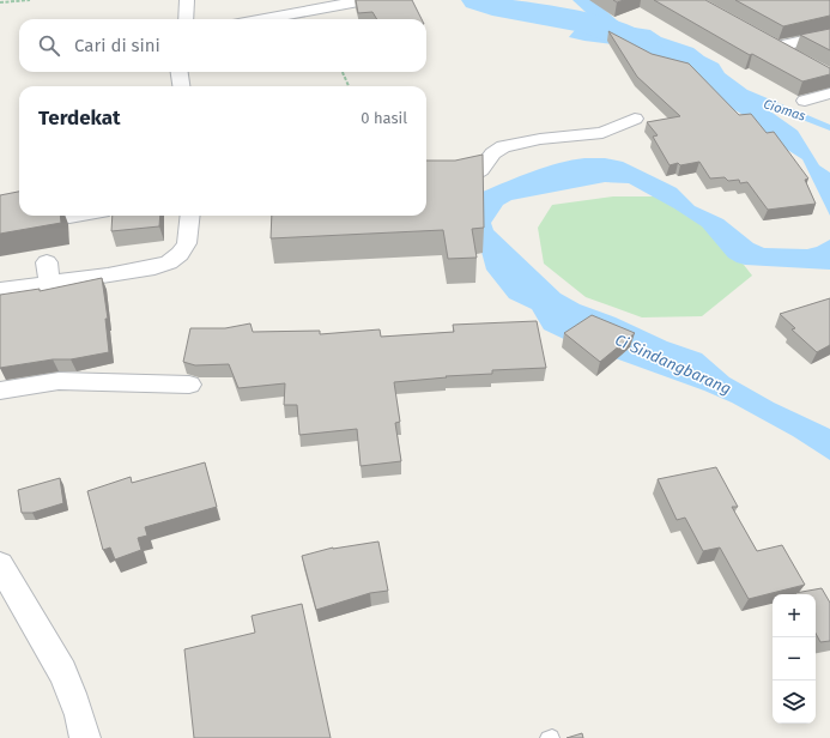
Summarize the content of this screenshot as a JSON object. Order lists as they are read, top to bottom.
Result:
{
  "water": ["Ciomas", "Ci Sindangbarang"],
  "page": {
    "search": "Cari di sini",
    "heading": ["Terdekat", "0 hasil"],
    "map_buttons": ["+", "−"]
  }
}
